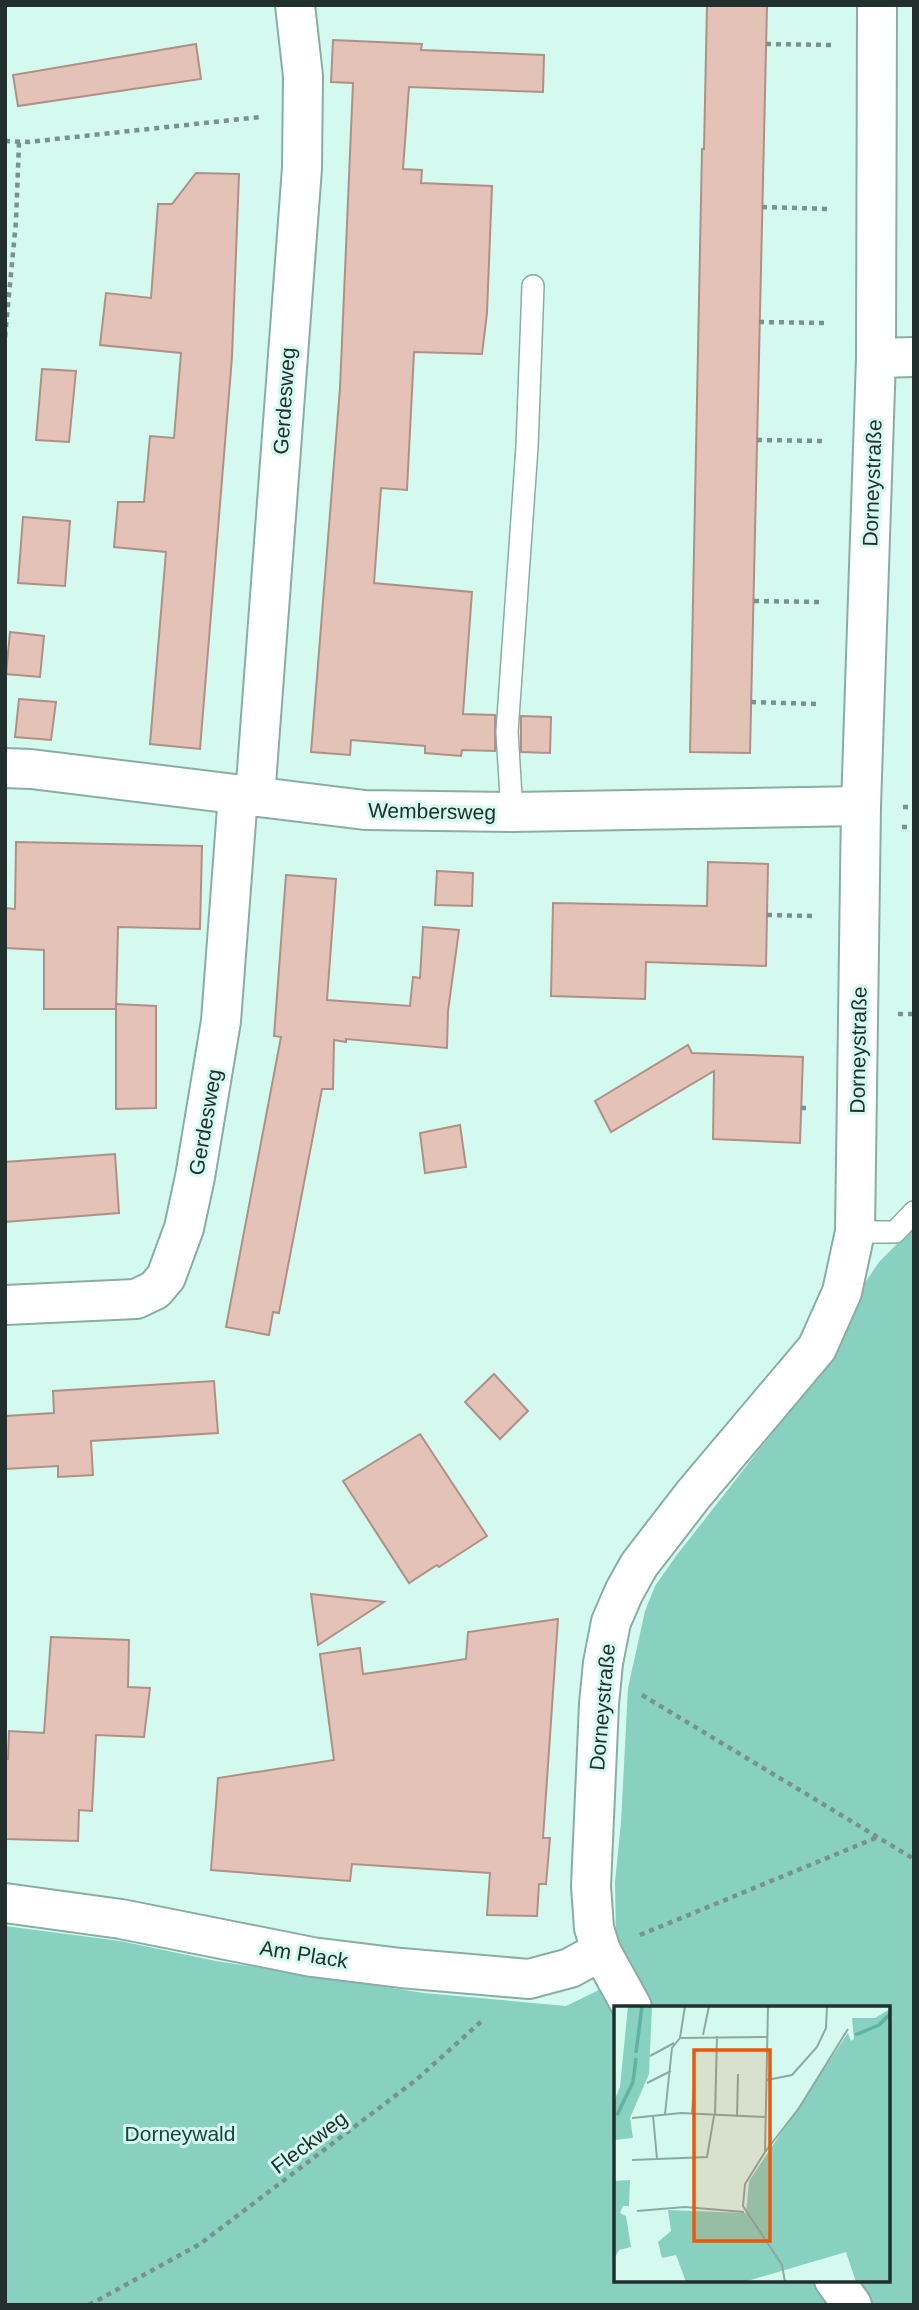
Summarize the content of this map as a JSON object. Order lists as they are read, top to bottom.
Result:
{
  "streets": {
    "street": [
      "Gerdesweg",
      "Dorneystraße",
      "Wembersweg",
      "Am Plack"
    ],
    "path": ["Fleckweg"]
  },
  "crossings": [
    ["Gerdesweg", "Wembersweg"],
    ["Dorneystraße", "Wembersweg"],
    ["Dorneystraße", "Am Plack"],
    ["Am Plack", "Fleckweg"]
  ],
  "parks": ["Dorneywald"]
}
